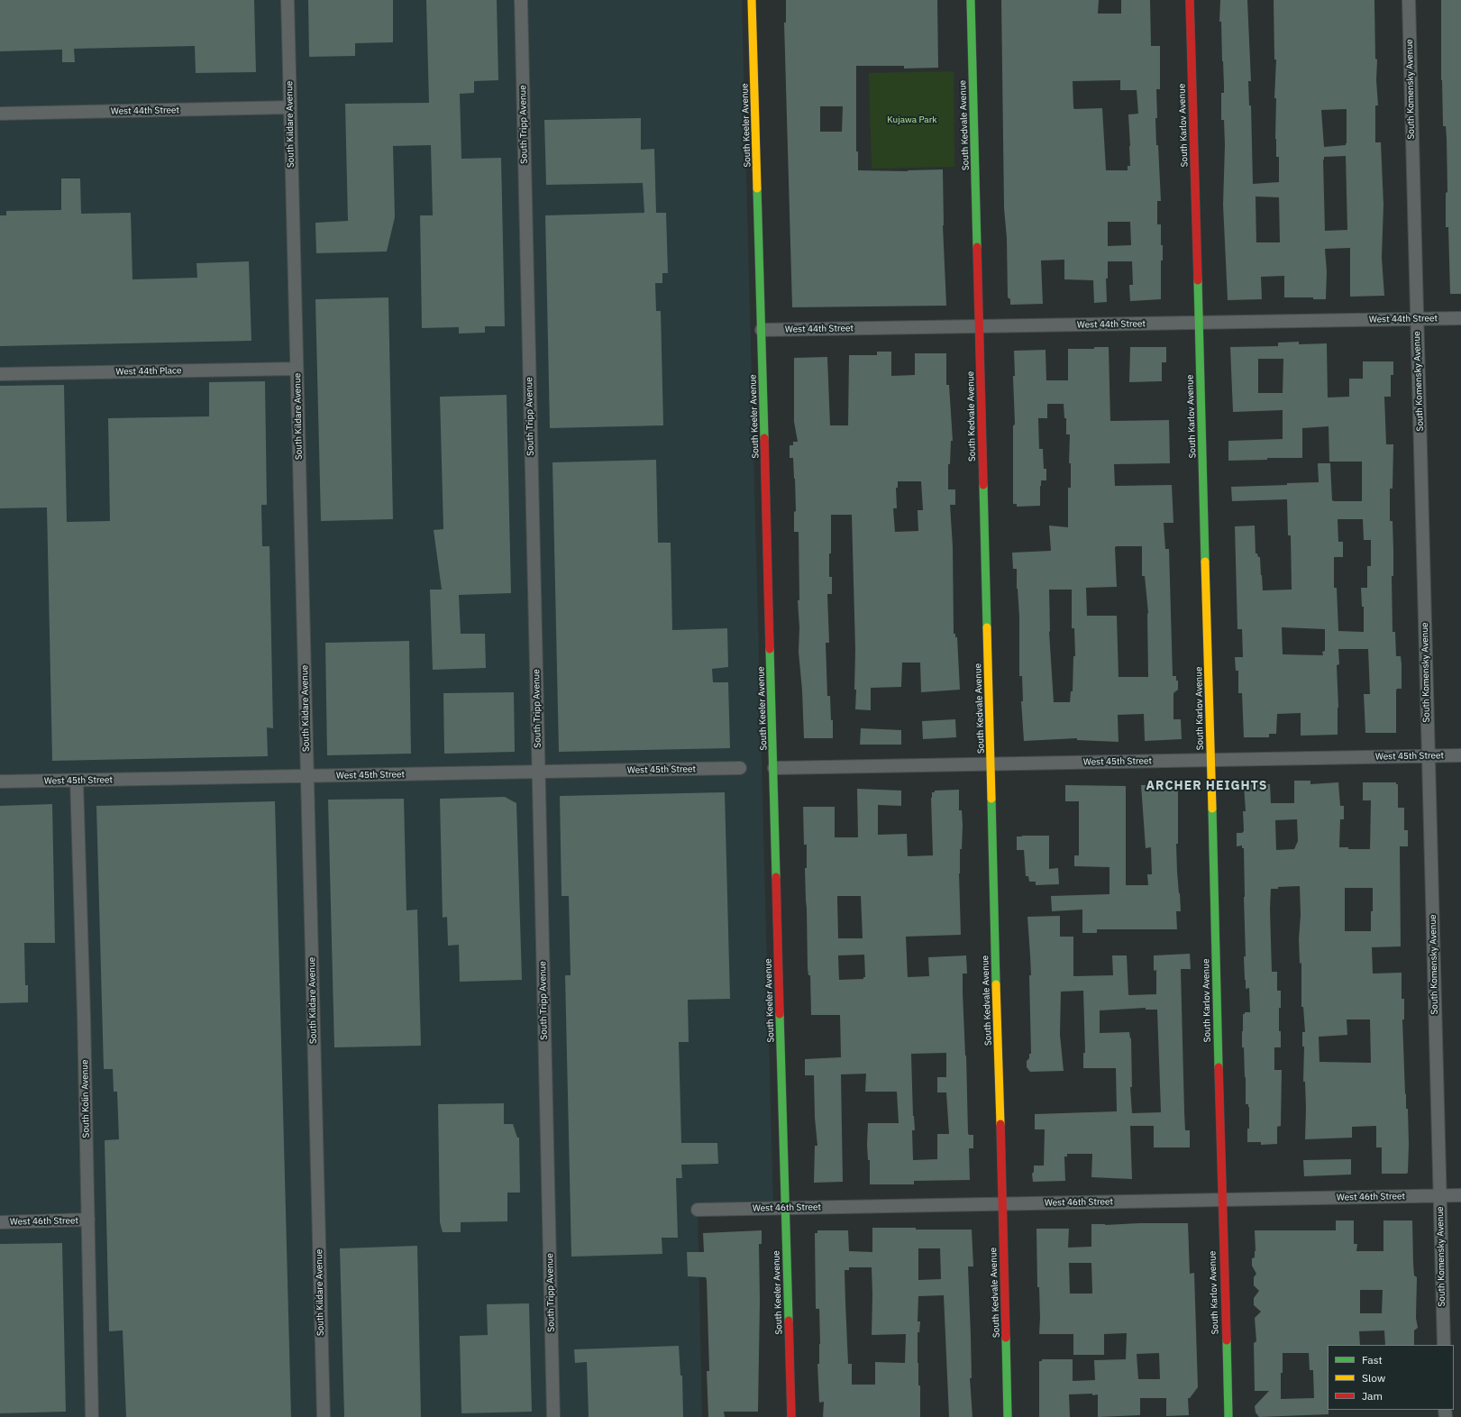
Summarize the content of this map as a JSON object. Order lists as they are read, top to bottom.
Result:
{
  "streets": {
    "street": [
      "South Komensky Avenue",
      "West 44th Street",
      "South Kildare Avenue",
      "South Tripp Avenue",
      "South Keeler Avenue",
      "South Kedvale Avenue",
      "South Karlov Avenue",
      "West 44th Place",
      "West 45th Street",
      "South Kolin Avenue",
      "West 46th Street"
    ]
  },
  "crossings": [
    ["South Komensky Avenue", "West 44th Street"],
    ["South Komensky Avenue", "West 45th Street"],
    ["South Komensky Avenue", "West 46th Street"],
    ["West 44th Street", "South Kildare Avenue"],
    ["West 44th Street", "South Keeler Avenue"],
    ["West 44th Street", "South Kedvale Avenue"],
    ["West 44th Street", "South Karlov Avenue"],
    ["South Kildare Avenue", "West 44th Place"],
    ["South Kildare Avenue", "West 45th Street"],
    ["South Tripp Avenue", "West 45th Street"],
    ["South Keeler Avenue", "West 45th Street"],
    ["South Keeler Avenue", "West 46th Street"],
    ["South Kedvale Avenue", "West 45th Street"],
    ["South Kedvale Avenue", "West 46th Street"],
    ["South Karlov Avenue", "West 45th Street"],
    ["South Karlov Avenue", "West 46th Street"],
    ["West 45th Street", "South Kolin Avenue"],
    ["South Kolin Avenue", "West 46th Street"]
  ],
  "districts": ["ARCHER HEIGHTS"],
  "parks": ["Kujawa Park"],
  "legend": ["Fast", "Slow", "Jam"]
}
